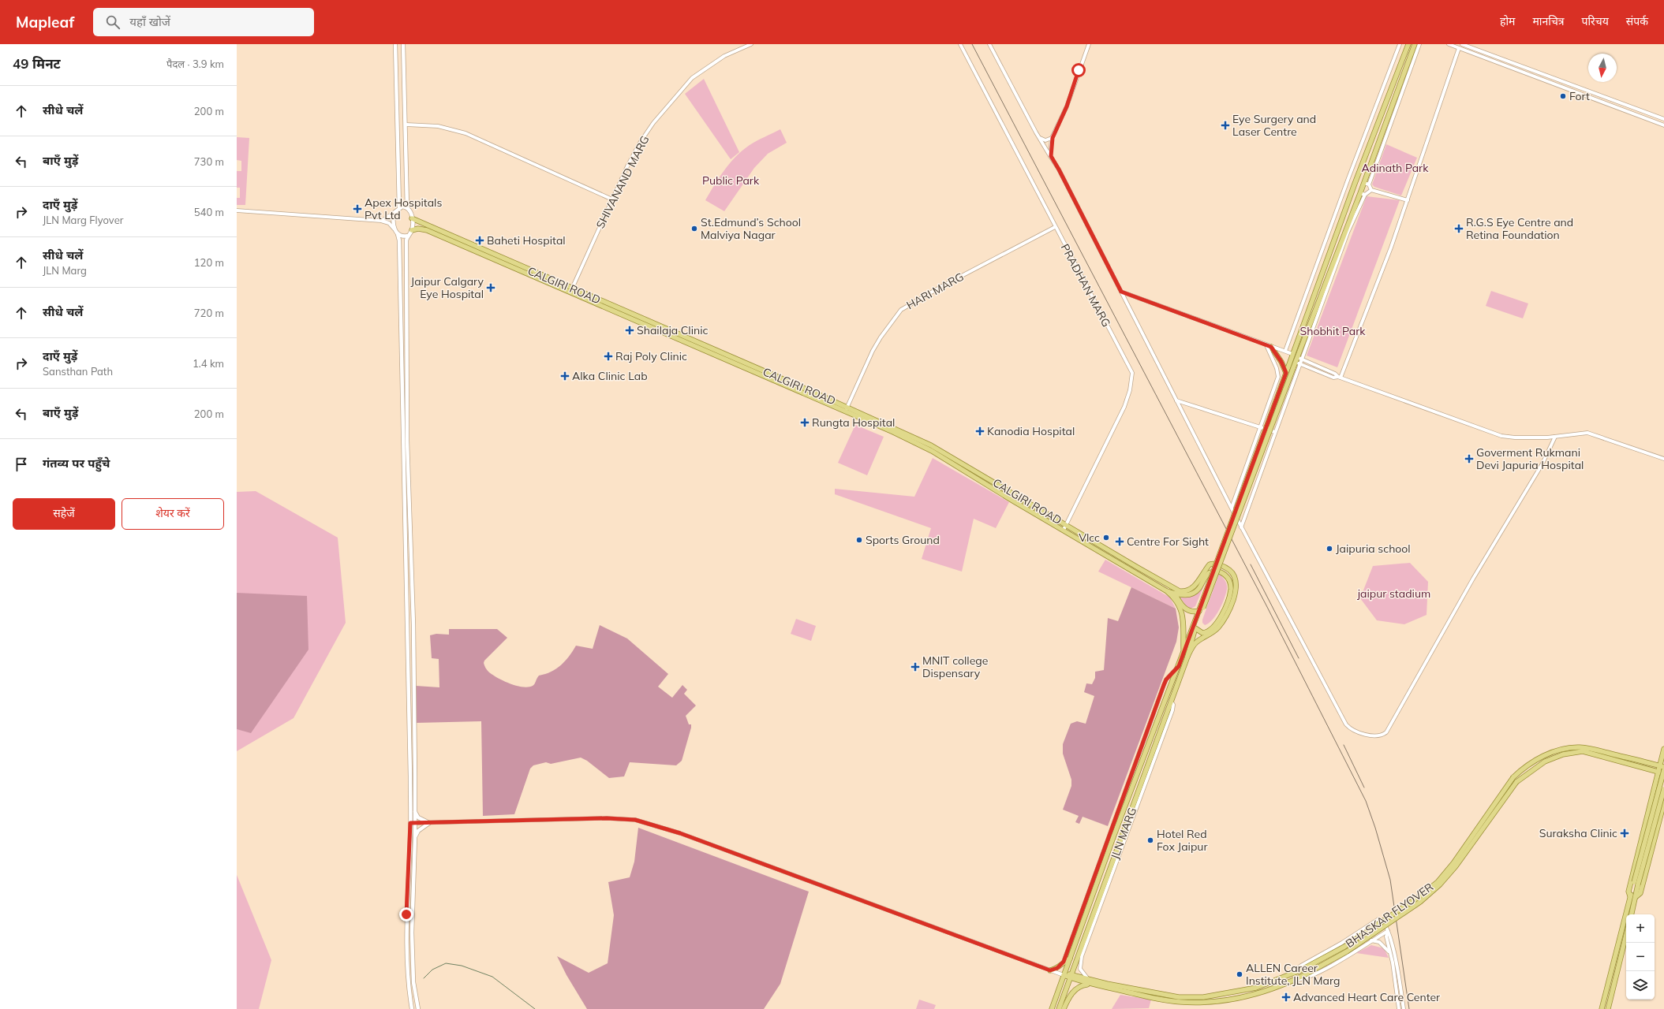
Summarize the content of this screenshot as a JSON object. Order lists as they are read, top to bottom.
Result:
{
  "streets": {
    "main road": ["CALGIRI ROAD", "JLN MARG", "BHASKAR FLYOVER"],
    "street": ["SHIVANAND MARG", "PRADHAN MARG", "HARI MARG"]
  },
  "crossings": [
    ["SHIVANAND MARG", "CALGIRI ROAD"],
    ["CALGIRI ROAD", "PRADHAN MARG"],
    ["CALGIRI ROAD", "HARI MARG"],
    ["PRADHAN MARG", "HARI MARG"]
  ],
  "parks": [
    "Adinath Park",
    "Public Park",
    "Shobhit Park",
    "jaipur stadium"
  ],
  "places": {
    "other": [
      "Fort",
      "St.Edmund’s School Malviya Nagar",
      "Vlcc",
      "Sports Ground",
      "Jaipuria school",
      "Hotel Red Fox Jaipur",
      "ALLEN Career Institute, JLN Marg"
    ],
    "health": [
      "Eye Surgery and Laser Centre",
      "Apex Hospitals Pvt Ltd",
      "R.G.S Eye Centre and Retina Foundation",
      "Baheti Hospital",
      "Jaipur Calgary Eye Hospital",
      "Shailaja Clinic",
      "Raj Poly Clinic",
      "Alka Clinic Lab",
      "Rungta Hospital",
      "Kanodia Hospital",
      "Goverment Rukmani Devi Japuria Hospital",
      "Centre For Sight",
      "MNIT college Dispensary",
      "Suraksha Clinic",
      "Advanced Heart Care Center"
    ]
  },
  "north": "bottom",
  "page": {
    "header": "Mapleaf",
    "search": "यहाँ खोजें",
    "nav": [
      "होम",
      "मानचित्र",
      "परिचय",
      "संपर्क"
    ],
    "heading": ["49 मिनट", "पैदल · 3.9 km"],
    "list": [
      ["सीधे चलें", "200 m"],
      ["बाएँ मुड़ें", "730 m"],
      ["दाएँ मुड़ें", "JLN Marg Flyover", "540 m"],
      ["सीधे चलें", "JLN Marg", "120 m"],
      ["सीधे चलें", "720 m"],
      ["दाएँ मुड़ें", "Sansthan Path", "1.4 km"],
      ["बाएँ मुड़ें", "200 m"],
      "गंतव्य पर पहुँचे"
    ],
    "buttons": ["सहेजें", "शेयर करें"],
    "map_buttons": ["+", "−"]
  }
}
